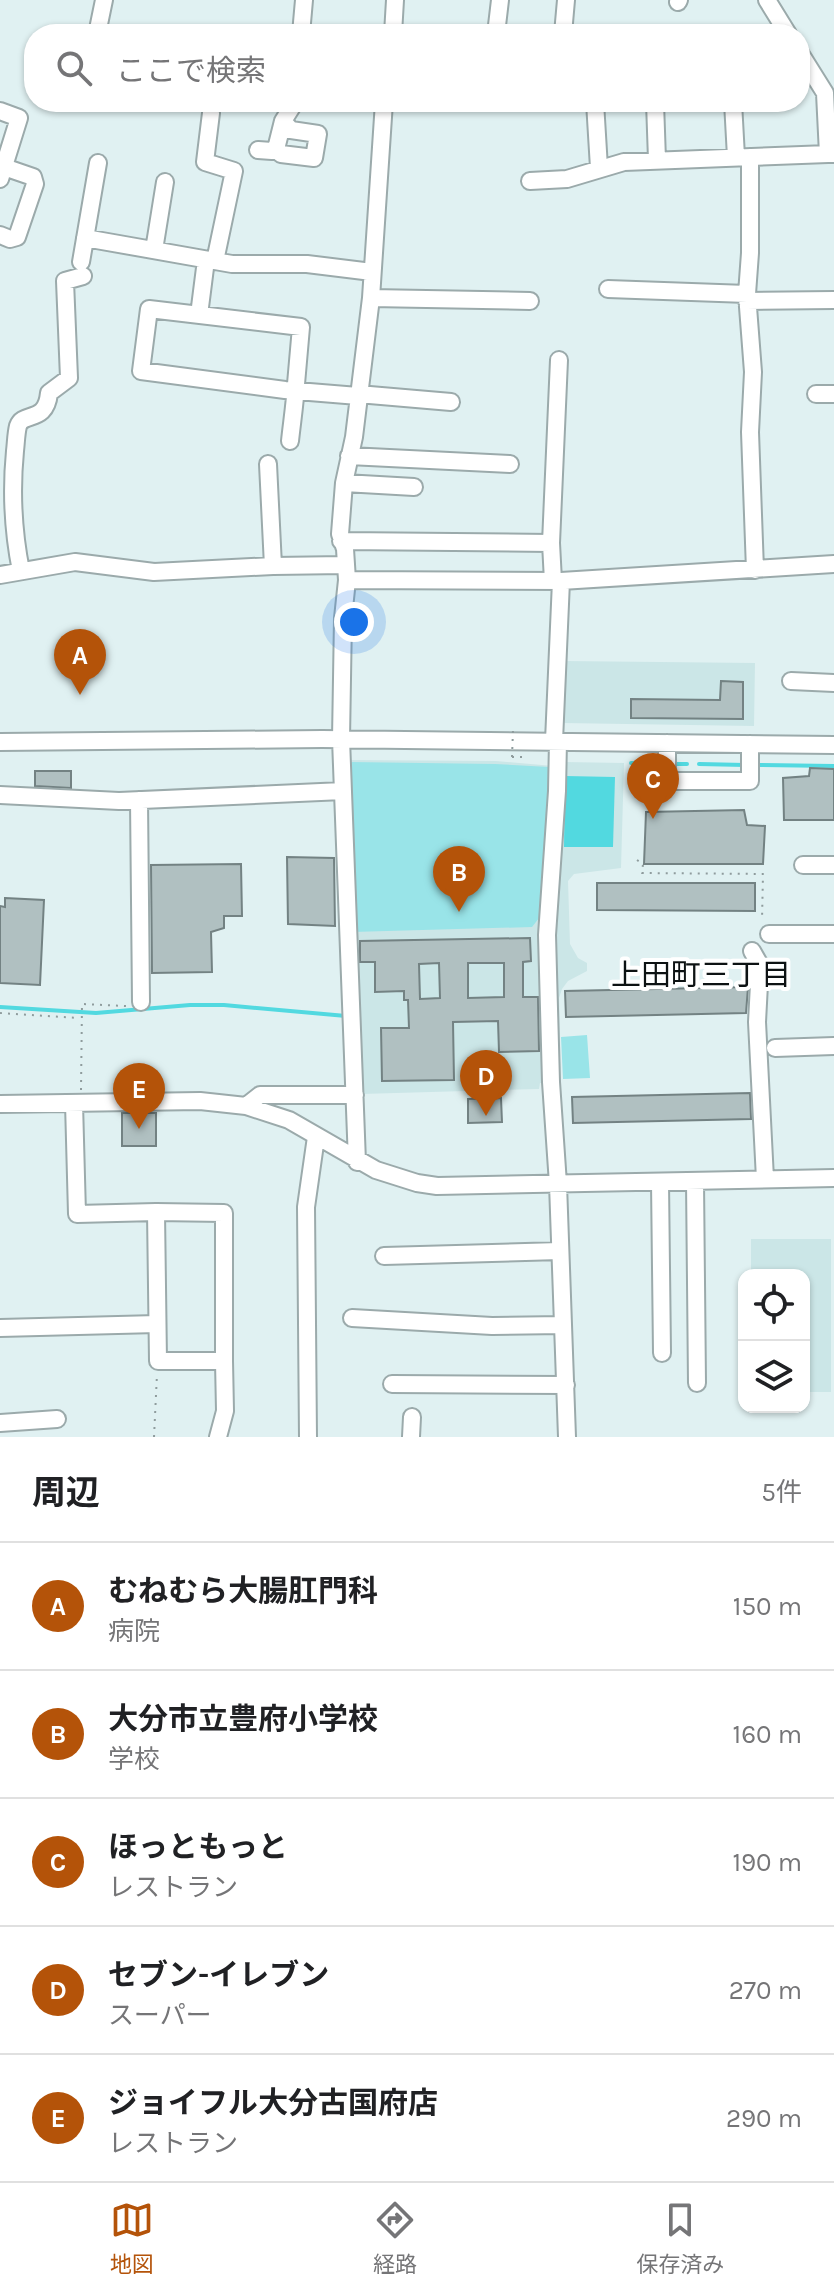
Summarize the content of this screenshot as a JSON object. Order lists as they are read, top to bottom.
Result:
{
  "districts": ["上田町三丁目"],
  "page": {
    "search": "ここで検索",
    "pins": [
      "A",
      "C",
      "B",
      "D",
      "E"
    ],
    "heading": ["周辺", "5件"],
    "list": [
      {
        "mark": "A",
        "name": "むねむら大腸肛門科",
        "note": "病院",
        "value": "150 m"
      },
      {
        "mark": "B",
        "name": "大分市立豊府小学校",
        "note": "学校",
        "value": "160 m"
      },
      {
        "mark": "C",
        "name": "ほっともっと",
        "note": "レストラン",
        "value": "190 m"
      },
      {
        "mark": "D",
        "name": "セブン-イレブン",
        "note": "スーパー",
        "value": "270 m"
      },
      {
        "mark": "E",
        "name": "ジョイフル大分古国府店",
        "note": "レストラン",
        "value": "290 m"
      }
    ],
    "nav": ["地図", "経路", "保存済み"]
  }
}
